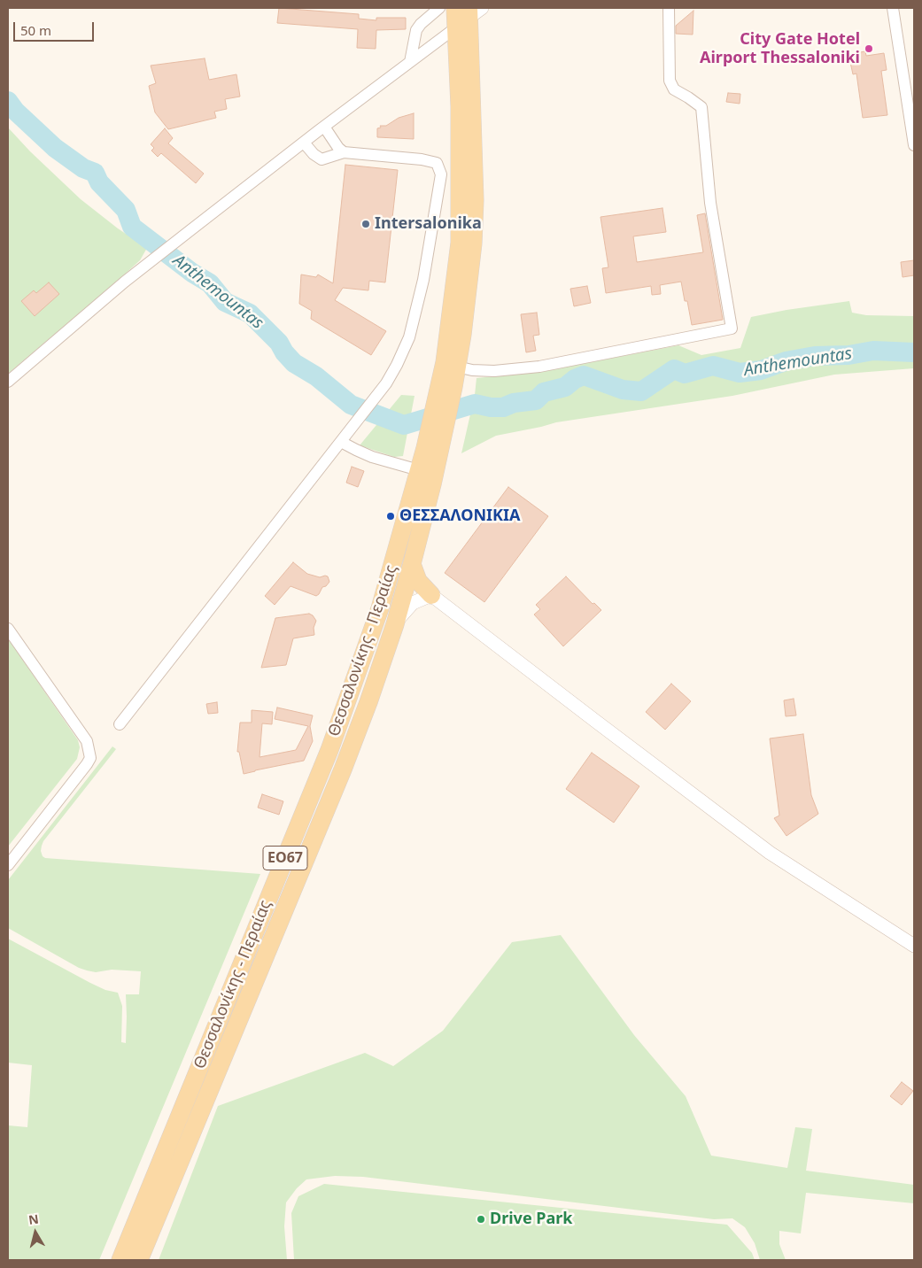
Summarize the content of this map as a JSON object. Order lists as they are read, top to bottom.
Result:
{
  "streets": {
    "main road": ["Θεσσαλονίκης - Περαίας", "ΕΟ67"]
  },
  "water": ["Anthemountas"],
  "places": [
    "City Gate Hotel Airport Thessaloniki",
    "Intersalonika",
    "ΘΕΣΣΑΛΟΝΙΚΙΑ",
    "Drive Park"
  ],
  "scale_bar": "50 m",
  "north": "top"
}
